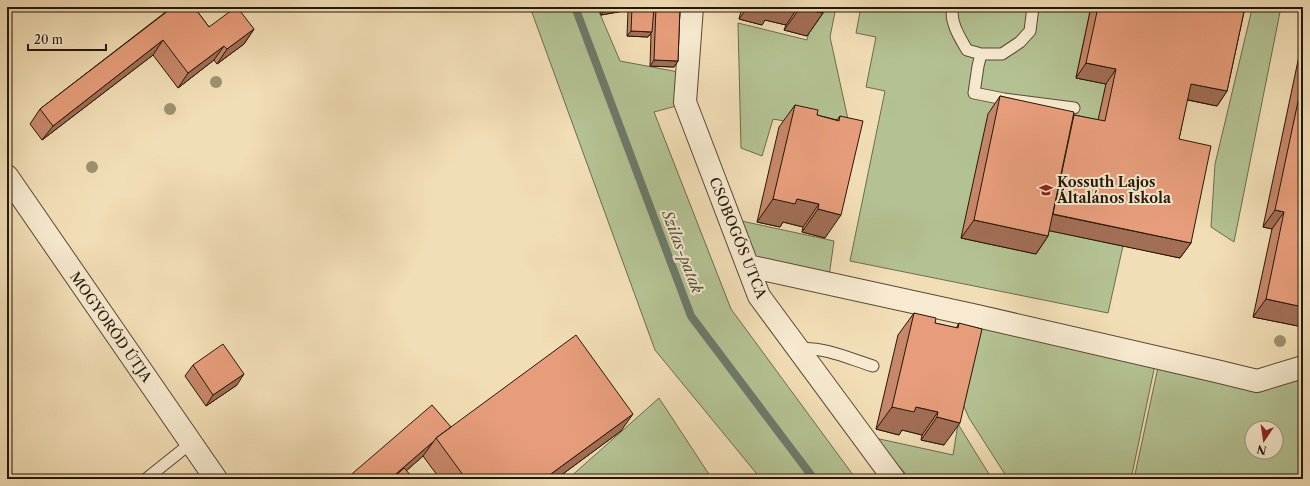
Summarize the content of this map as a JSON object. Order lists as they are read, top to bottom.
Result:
{
  "streets": {
    "street": ["CSOBOGÓS UTCA", "MOGYORÓD ÚTJA"]
  },
  "water": ["Szilas-patak"],
  "places": {
    "school or university": ["Kossuth Lajos Általános Iskola"]
  },
  "scale_bar": "20 m",
  "north": "bottom"
}
